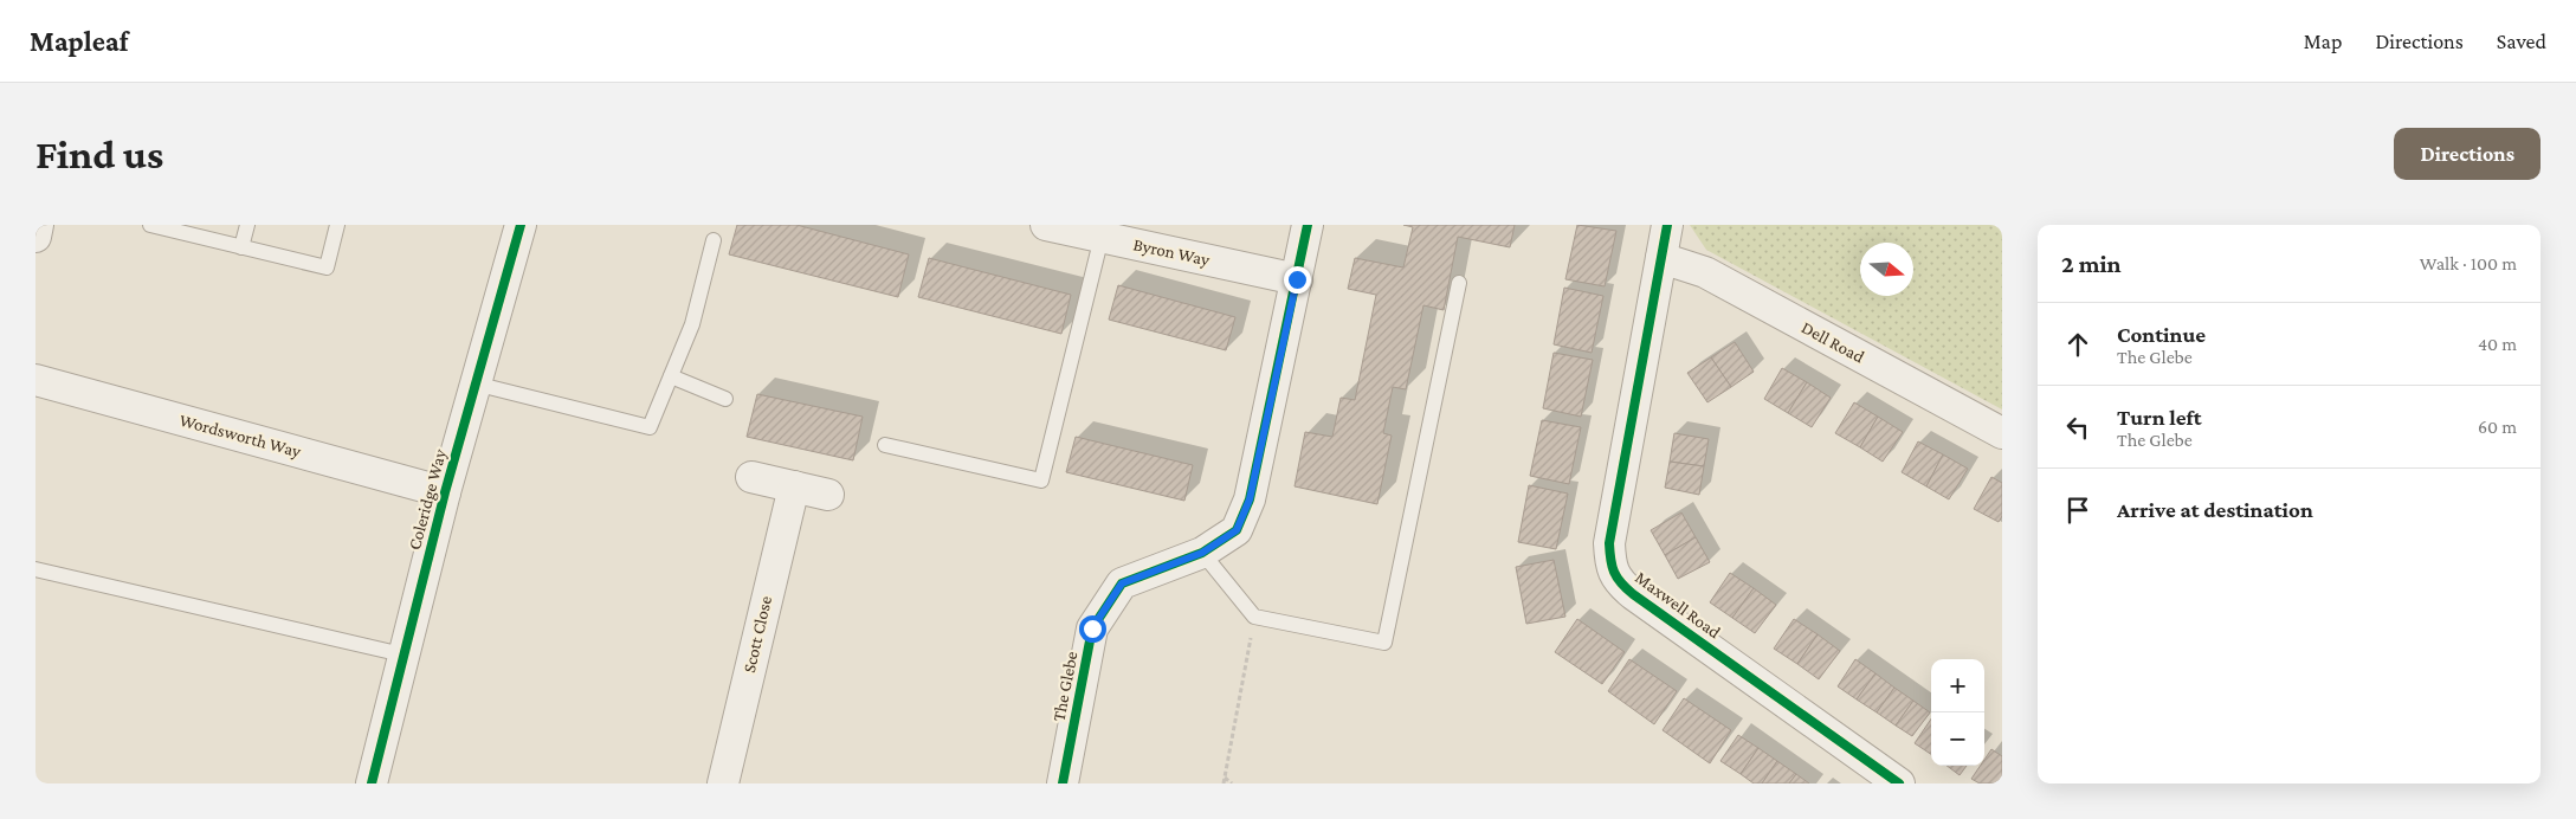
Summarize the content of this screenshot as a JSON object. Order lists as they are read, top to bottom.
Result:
{
  "streets": {
    "street": [
      "Byron Way",
      "Dell Road",
      "Wordsworth Way",
      "Coleridge Way",
      "Maxwell Road",
      "Scott Close",
      "The Glebe"
    ]
  },
  "crossings": [
    ["Byron Way", "The Glebe"],
    ["Dell Road", "Maxwell Road"],
    ["Wordsworth Way", "Coleridge Way"]
  ],
  "north": "right",
  "page": {
    "header": "Mapleaf",
    "nav": ["Map", "Directions", "Saved"],
    "buttons": "Directions",
    "title": "Find us",
    "heading": ["2 min", "Walk · 100 m"],
    "list": [
      ["Continue", "The Glebe", "40 m"],
      ["Turn left", "The Glebe", "60 m"],
      "Arrive at destination"
    ],
    "map_buttons": ["+", "−"]
  }
}
